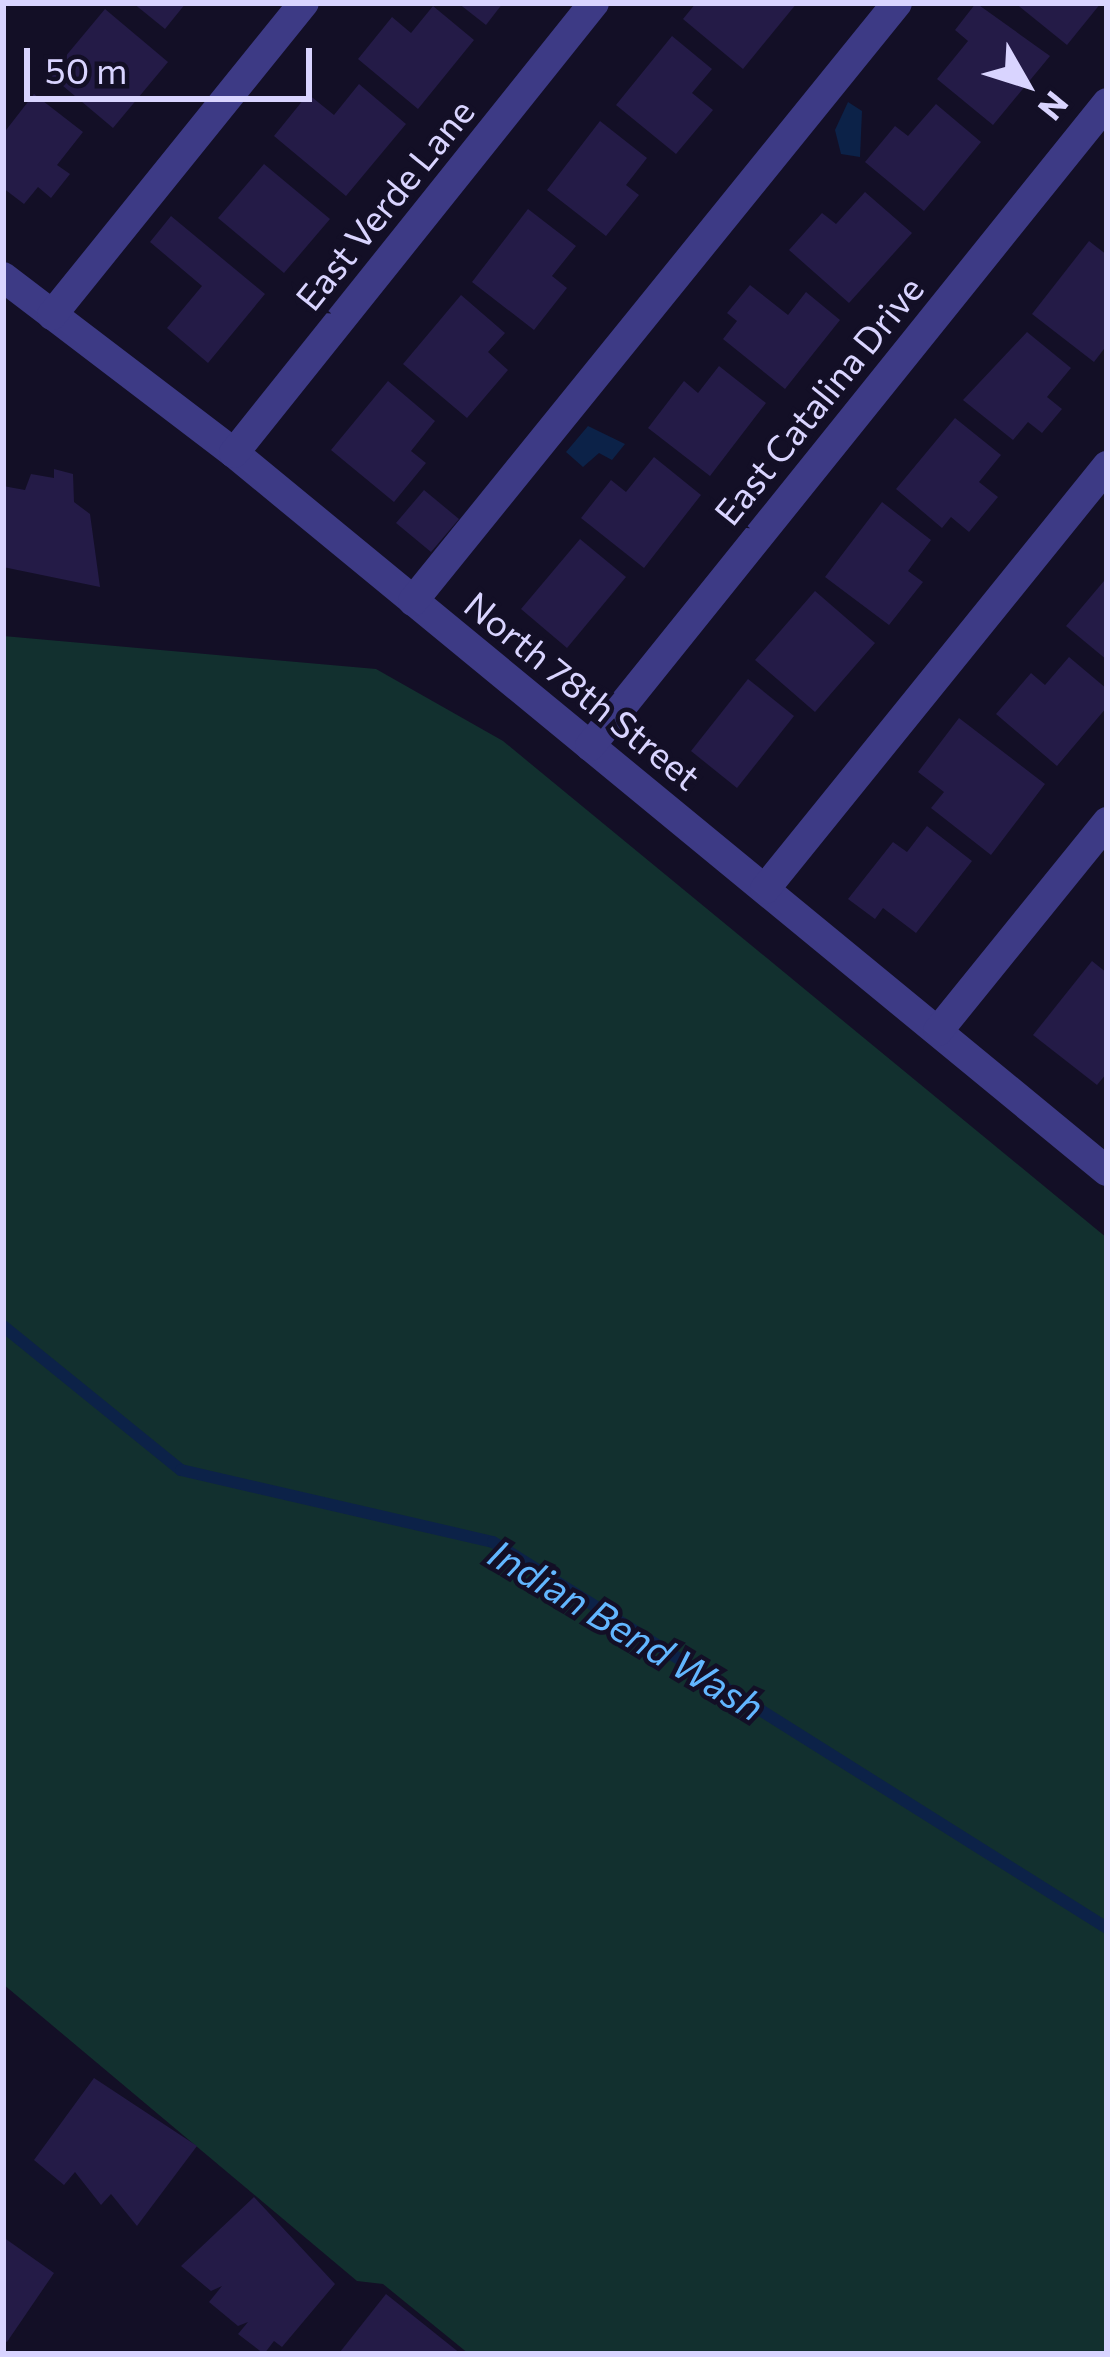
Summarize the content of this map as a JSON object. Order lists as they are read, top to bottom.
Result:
{
  "streets": {
    "street": ["East Verde Lane", "East Catalina Drive", "North 78th Street"]
  },
  "crossings": [
    ["East Verde Lane", "North 78th Street"],
    ["East Catalina Drive", "North 78th Street"]
  ],
  "water": ["Indian Bend Wash"],
  "scale_bar": "50 m",
  "north": "bottom right"
}
